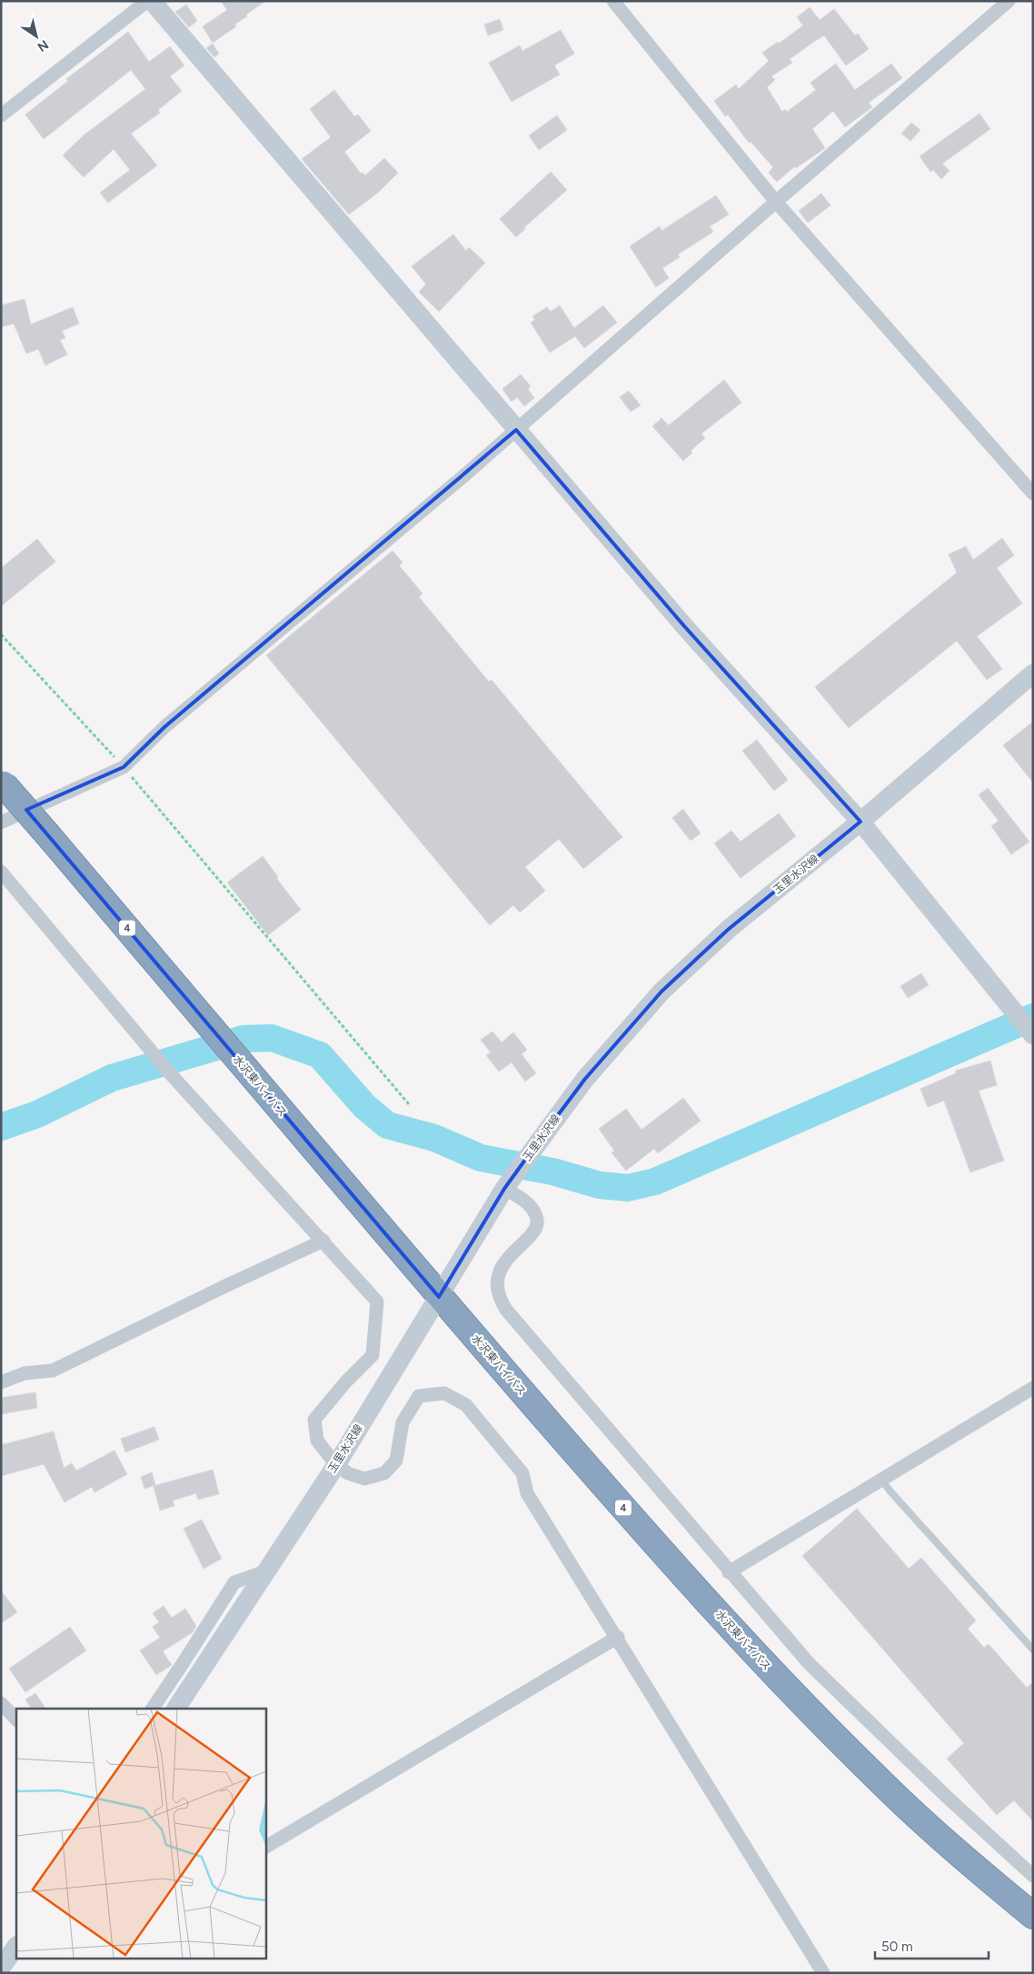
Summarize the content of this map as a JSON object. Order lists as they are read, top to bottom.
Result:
{
  "streets": {
    "highway": ["4", "水沢東バイパス"],
    "main road": ["玉里水沢線"]
  },
  "crossings": [
    ["玉里水沢線", "水沢東バイパス"]
  ],
  "scale_bar": "50 m",
  "north": "bottom right"
}
